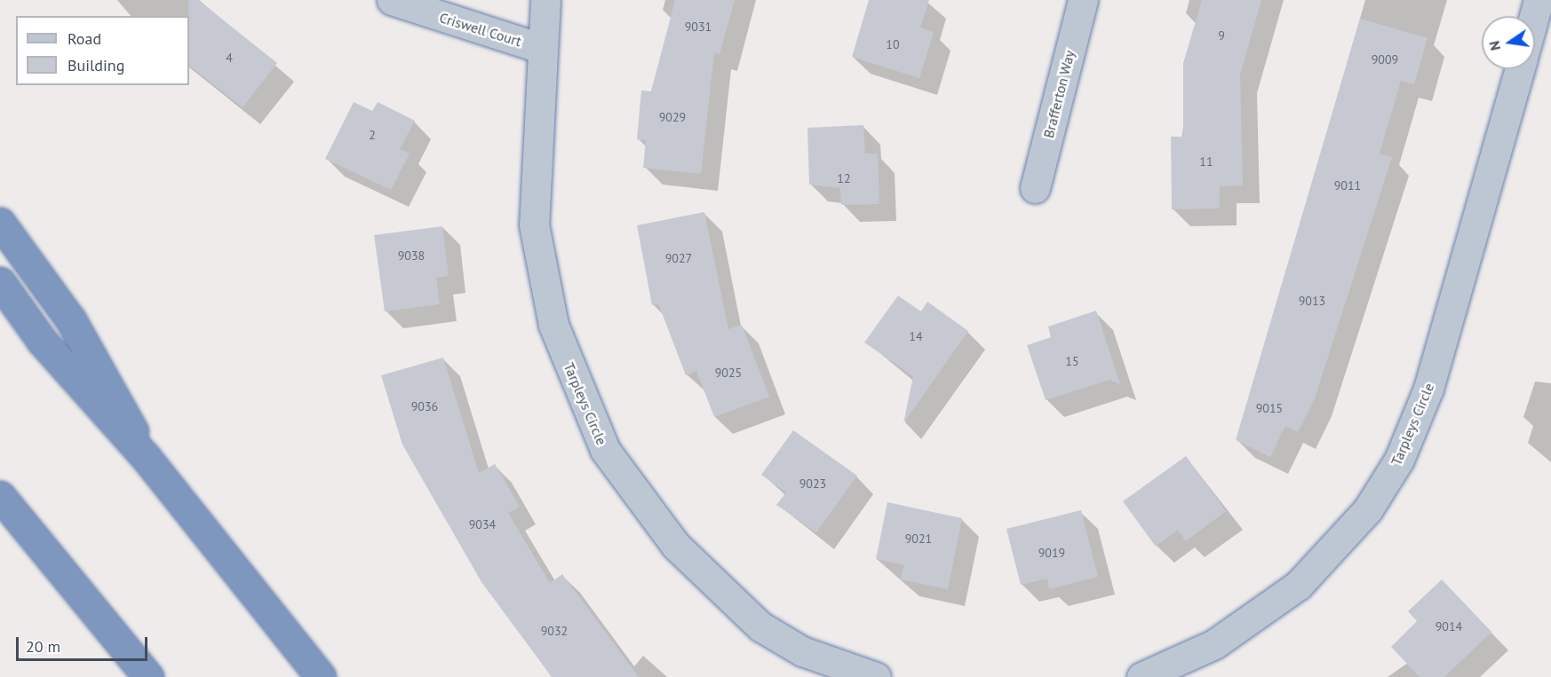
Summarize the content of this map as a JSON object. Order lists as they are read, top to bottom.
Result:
{
  "streets": {
    "street": ["Criswell Court", "Brafferton Way", "Tarpleys Circle"]
  },
  "crossings": [
    ["Criswell Court", "Tarpleys Circle"]
  ],
  "house_numbers": [
    "9031",
    "9",
    "10",
    "4",
    "9009",
    "9029",
    "2",
    "11",
    "12",
    "9011",
    "9038",
    "9027",
    "9013",
    "14",
    "15",
    "9025",
    "9036",
    "9015",
    "9023",
    "9034",
    "9021",
    "9019",
    "9014",
    "9032"
  ],
  "legend": ["Road", "Building"],
  "scale_bar": "20 m",
  "north": "left"
}
